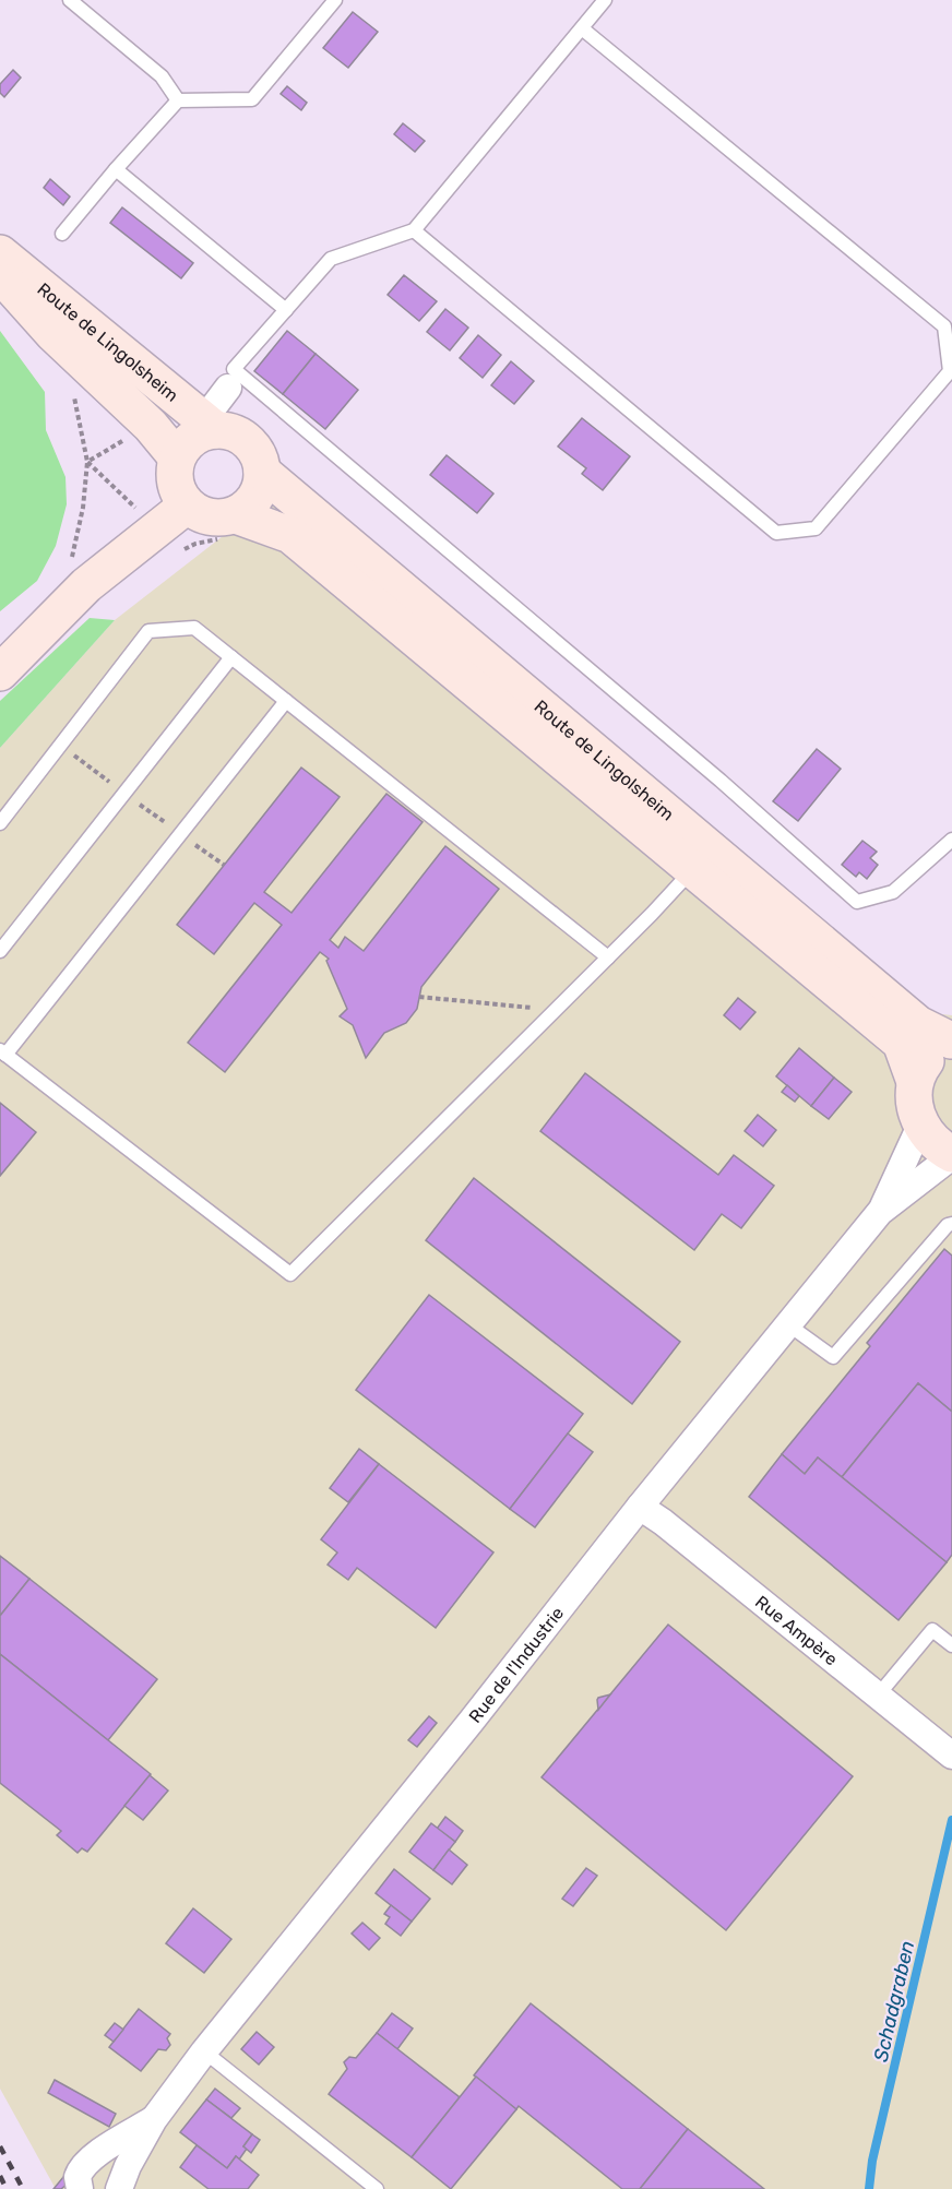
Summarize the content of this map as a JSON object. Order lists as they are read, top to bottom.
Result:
{
  "streets": {
    "main road": ["Route de Lingolsheim"],
    "street": ["Rue Ampère", "Rue de l'Industrie"]
  },
  "crossings": [
    ["Rue Ampère", "Rue de l'Industrie"]
  ],
  "water": ["Schadgraben"]
}
